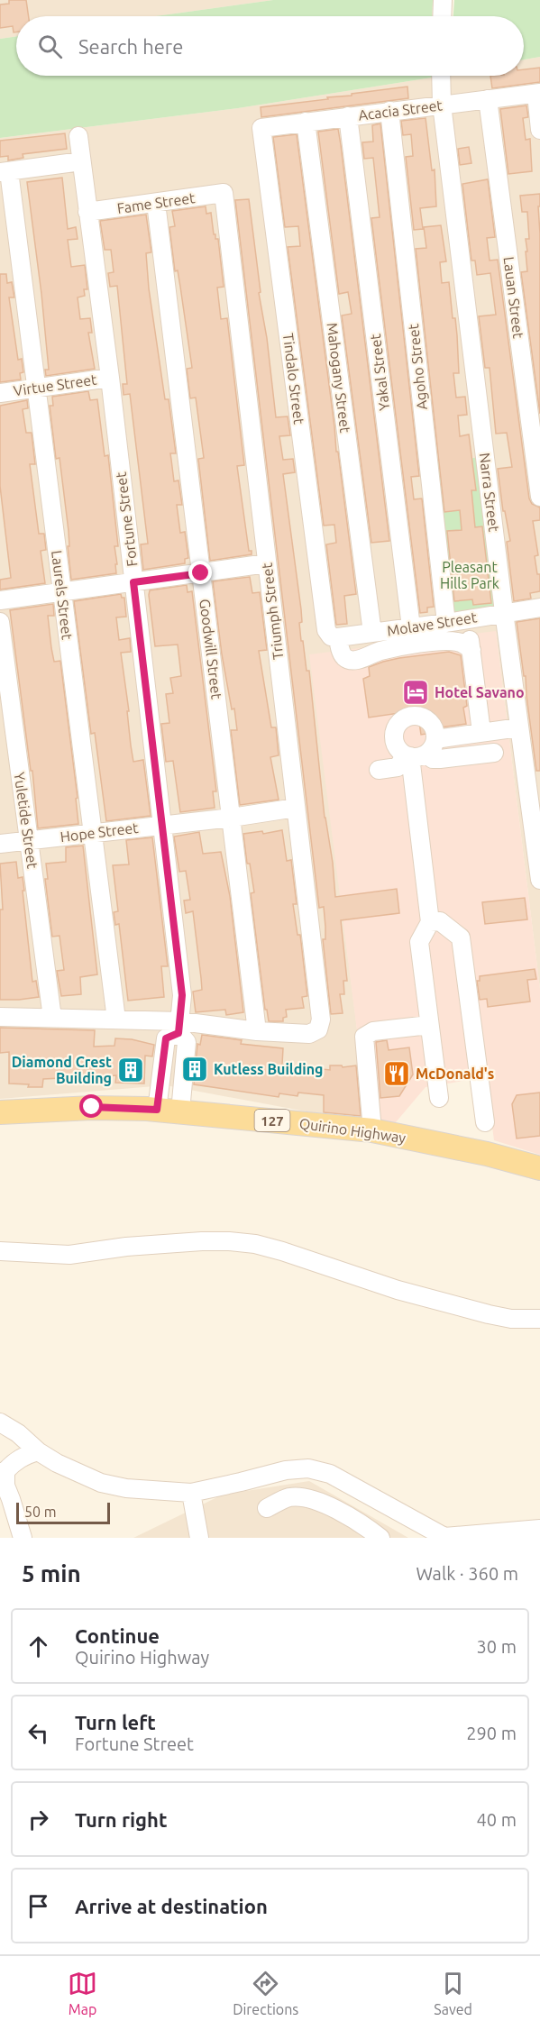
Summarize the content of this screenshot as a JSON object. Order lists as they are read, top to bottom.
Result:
{
  "streets": {
    "main road": ["127", "Quirino Highway"],
    "street": [
      "Acacia Street",
      "Fame Street",
      "Lauan Street",
      "Agoho Street",
      "Yakal Street",
      "Mahogany Street",
      "Tindalo Street",
      "Virtue Street",
      "Narra Street",
      "Fortune Street",
      "Laurels Street",
      "Triumph Street",
      "Molave Street",
      "Goodwill Street",
      "Yuletide Street",
      "Hope Street"
    ]
  },
  "crossings": [
    ["Acacia Street", "Lauan Street"],
    ["Acacia Street", "Agoho Street"],
    ["Acacia Street", "Yakal Street"],
    ["Acacia Street", "Mahogany Street"],
    ["Acacia Street", "Tindalo Street"],
    ["Acacia Street", "Narra Street"],
    ["Fame Street", "Fortune Street"],
    ["Fame Street", "Triumph Street"],
    ["Fame Street", "Goodwill Street"],
    ["Agoho Street", "Molave Street"],
    ["Yakal Street", "Molave Street"],
    ["Mahogany Street", "Molave Street"],
    ["Tindalo Street", "Molave Street"],
    ["Virtue Street", "Fortune Street"],
    ["Virtue Street", "Laurels Street"],
    ["Narra Street", "Molave Street"],
    ["Fortune Street", "Hope Street"],
    ["Fortune Street", "Quirino Highway"],
    ["Laurels Street", "Hope Street"],
    ["Triumph Street", "Goodwill Street"],
    ["Triumph Street", "Hope Street"],
    ["Goodwill Street", "Hope Street"],
    ["Yuletide Street", "Hope Street"]
  ],
  "parks": ["Pleasant Hills Park"],
  "places": {
    "hotel": ["Hotel Savano"],
    "building": ["Kutless Building", "Diamond Crest Building"],
    "restaurant": ["McDonald's"]
  },
  "scale_bar": "50 m",
  "page": {
    "search": "Search here",
    "scale": "50 m",
    "heading": ["5 min", "Walk · 360 m"],
    "list": [
      ["Continue", "Quirino Highway", "30 m"],
      ["Turn left", "Fortune Street", "290 m"],
      ["Turn right", "40 m"],
      "Arrive at destination"
    ],
    "nav": ["Map", "Directions", "Saved"]
  }
}
